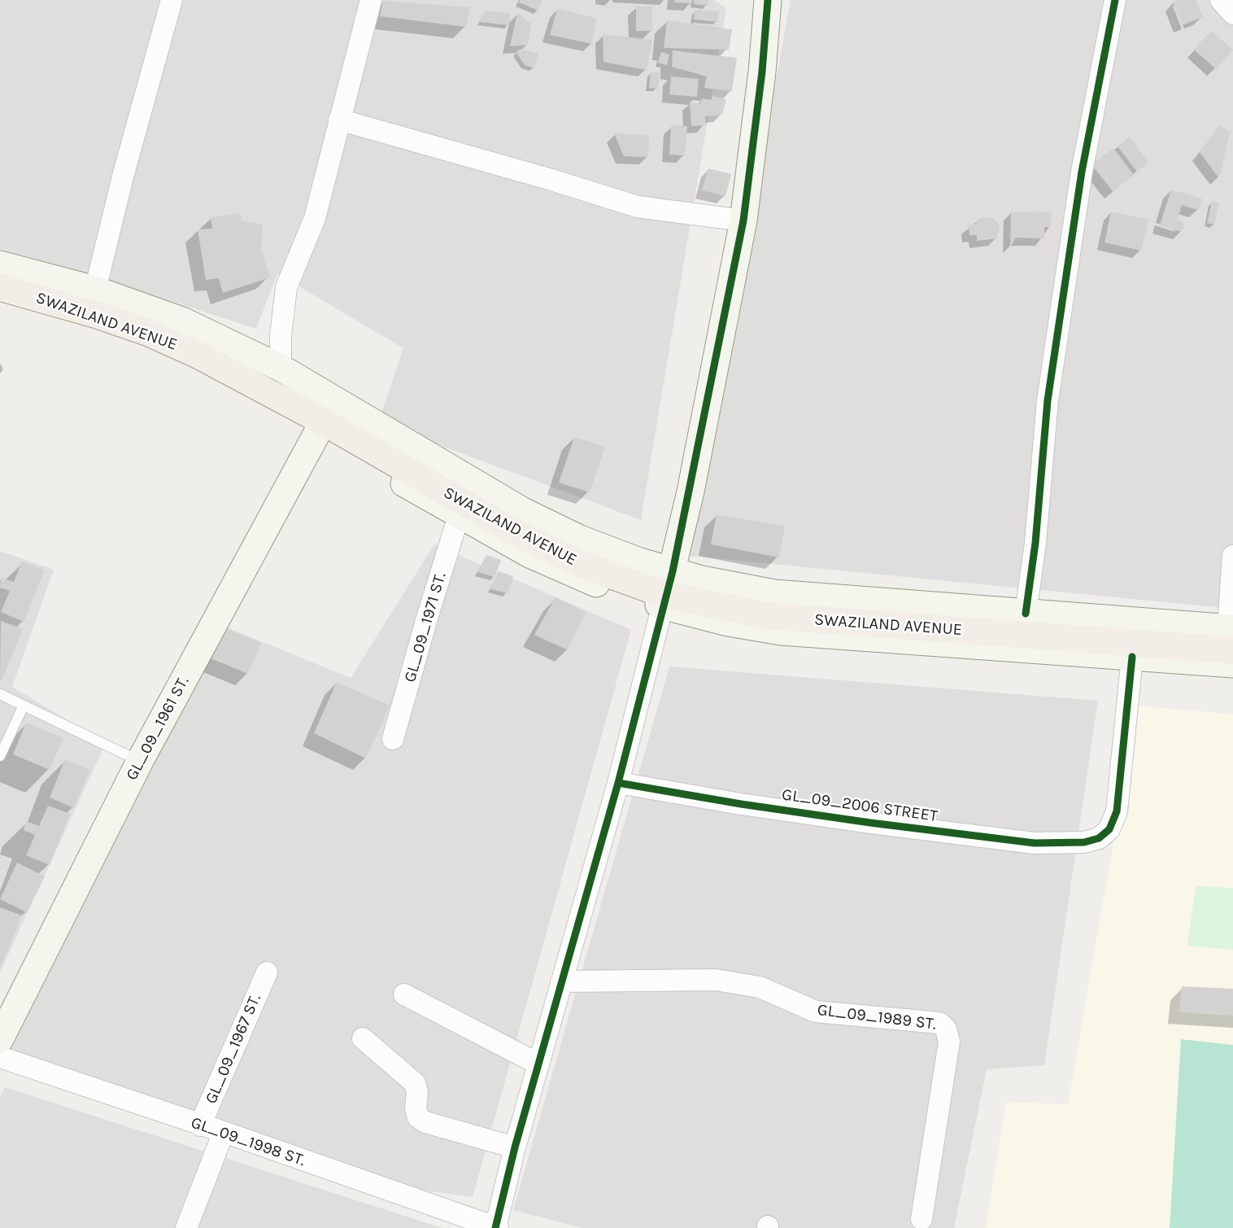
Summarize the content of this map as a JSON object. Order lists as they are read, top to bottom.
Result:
{
  "streets": {
    "main road": ["SWAZILAND AVENUE", "GL_09_1961 ST."],
    "street": [
      "GL_09_1971 ST.",
      "GL_09_2006 STREET",
      "GL_09_1989 ST.",
      "GL_09_1967 ST.",
      "GL_09_1998 ST."
    ]
  },
  "crossings": [
    ["SWAZILAND AVENUE", "GL_09_1961 ST."],
    ["GL_09_1967 ST.", "GL_09_1998 ST."]
  ]
}
